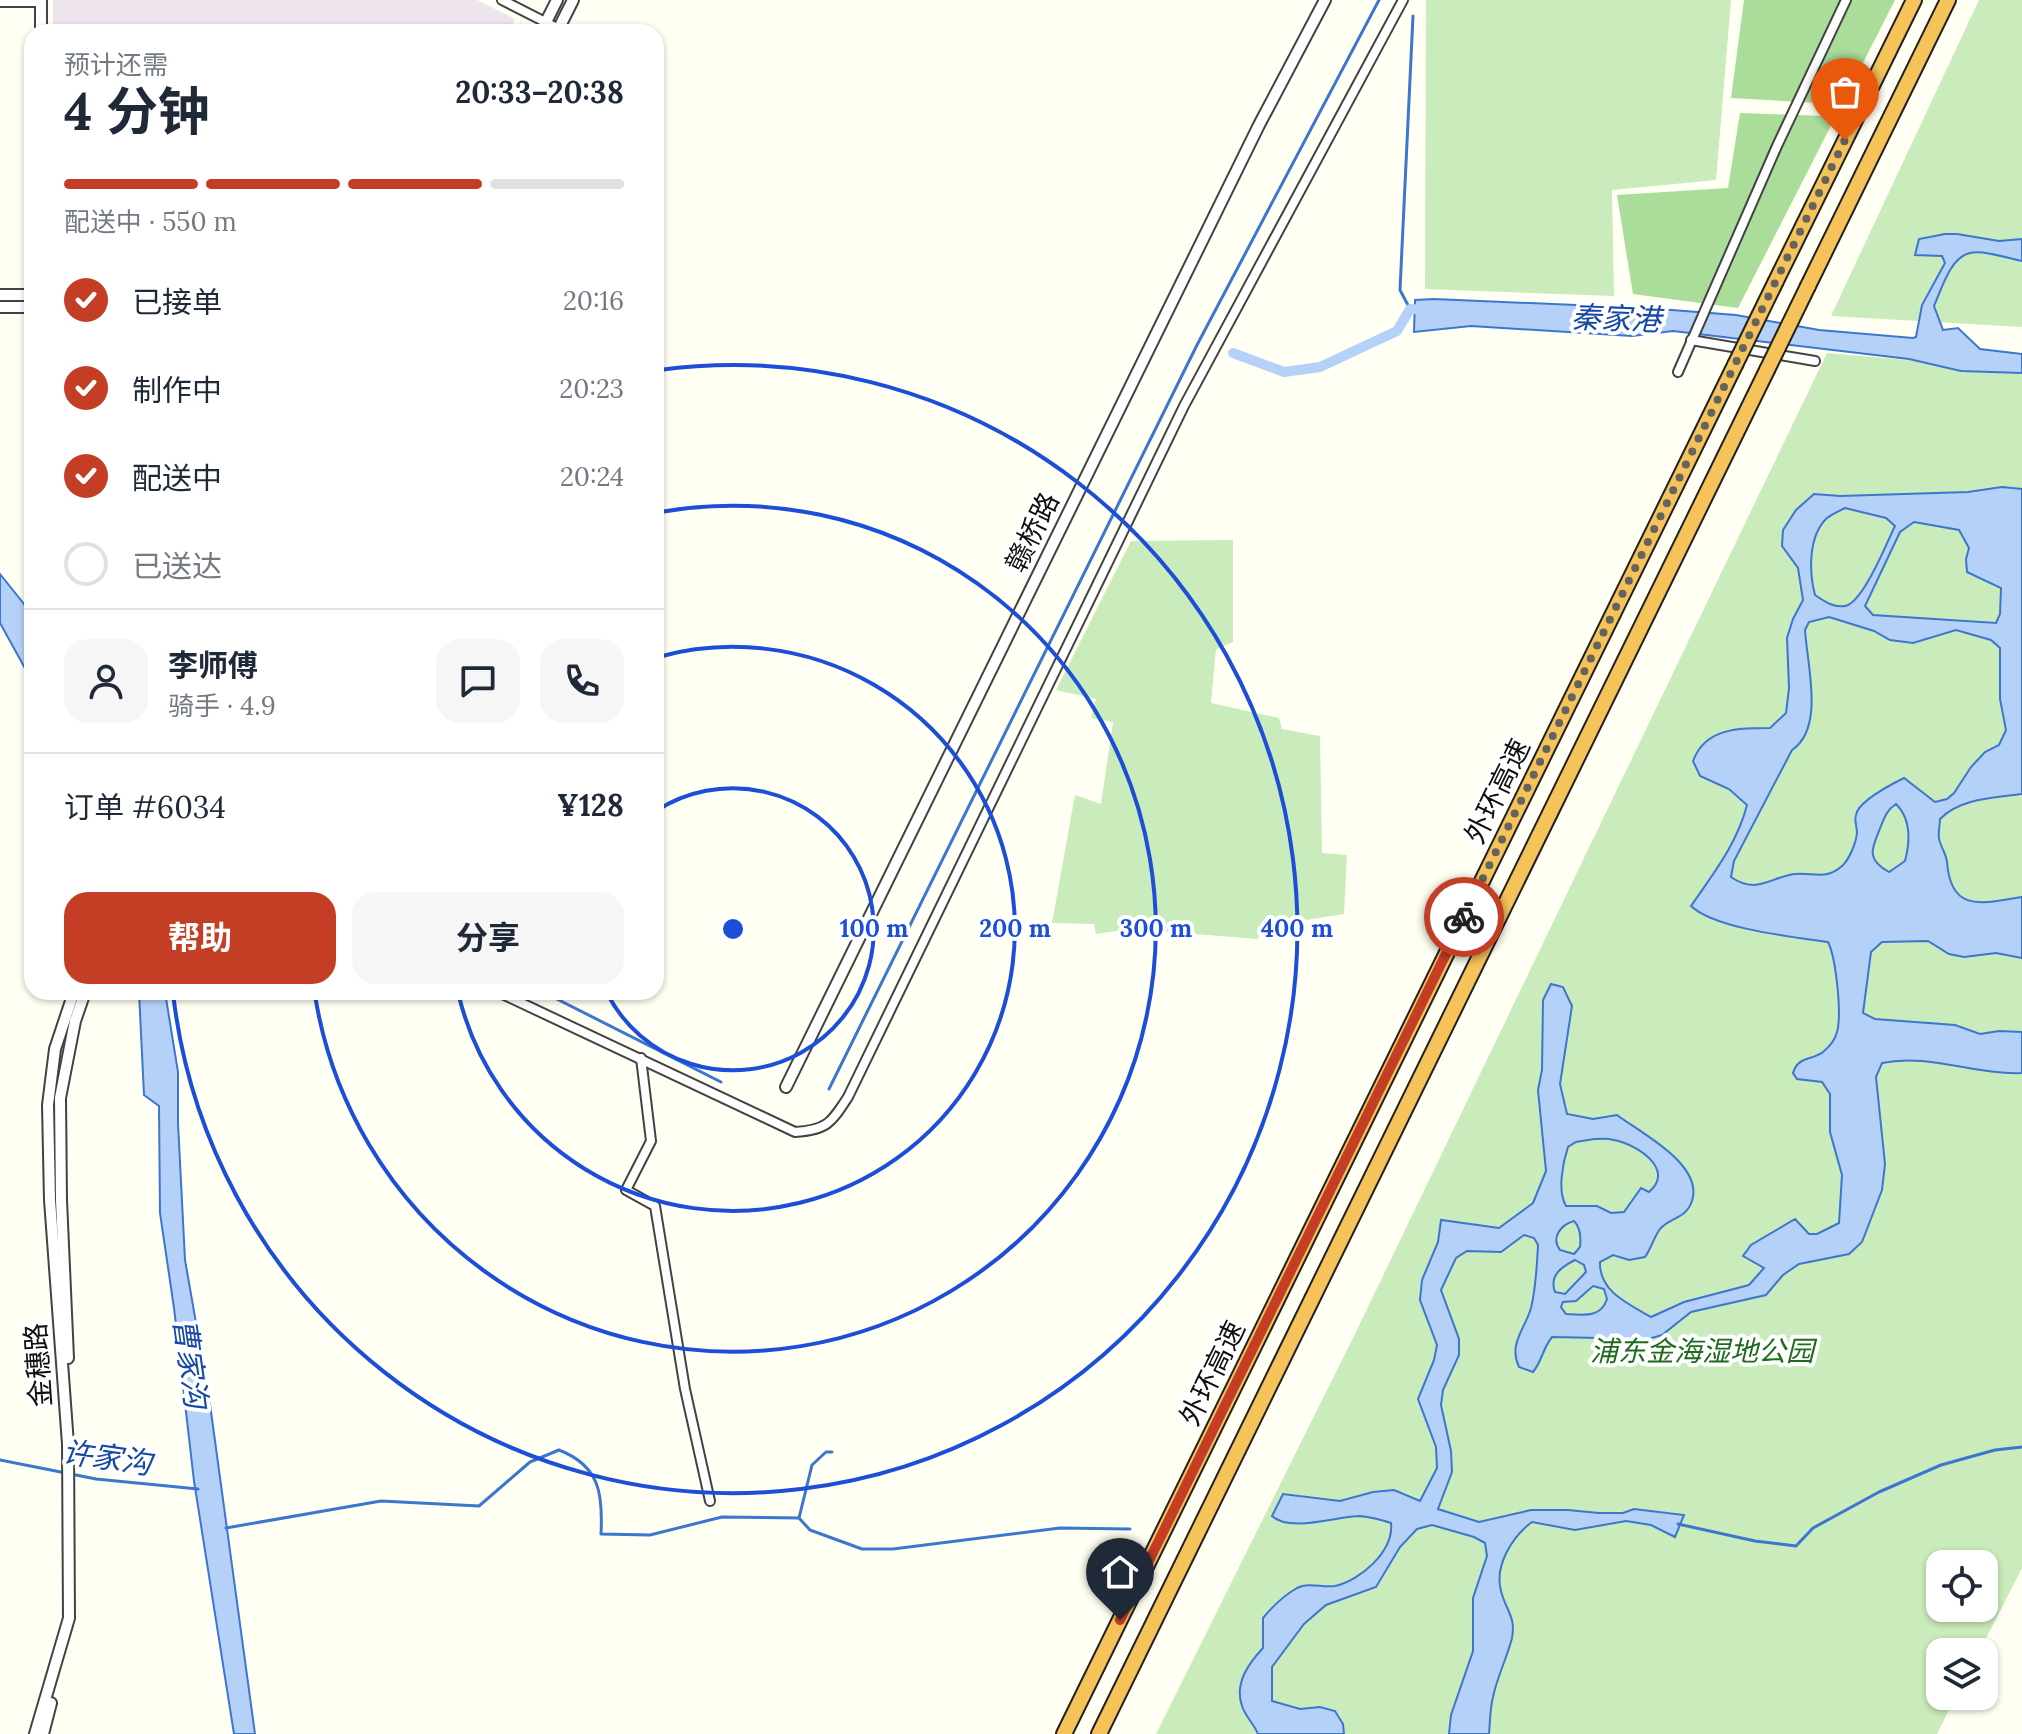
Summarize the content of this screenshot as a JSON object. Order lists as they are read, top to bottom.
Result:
{
  "streets": {
    "highway": ["外环高速"],
    "street": ["赣桥路", "金穗路"]
  },
  "water": ["秦家港", "曹家沟", "许家沟"],
  "parks": ["浦东金海湿地公园"],
  "page": {
    "heading": ["4 分钟", "预计还需", "20:33–20:38"],
    "panel": [
      "李师傅",
      "骑手 · 4.9",
      "订单 #6034",
      "¥128"
    ],
    "bar": "配送中 · 550 m",
    "list": [
      ["已接单", "20:16"],
      ["制作中", "20:23"],
      ["配送中", "20:24"],
      "已送达"
    ],
    "buttons": ["帮助", "分享"]
  },
  "rings": [
    "100 m",
    "200 m",
    "300 m",
    "400 m"
  ]
}
